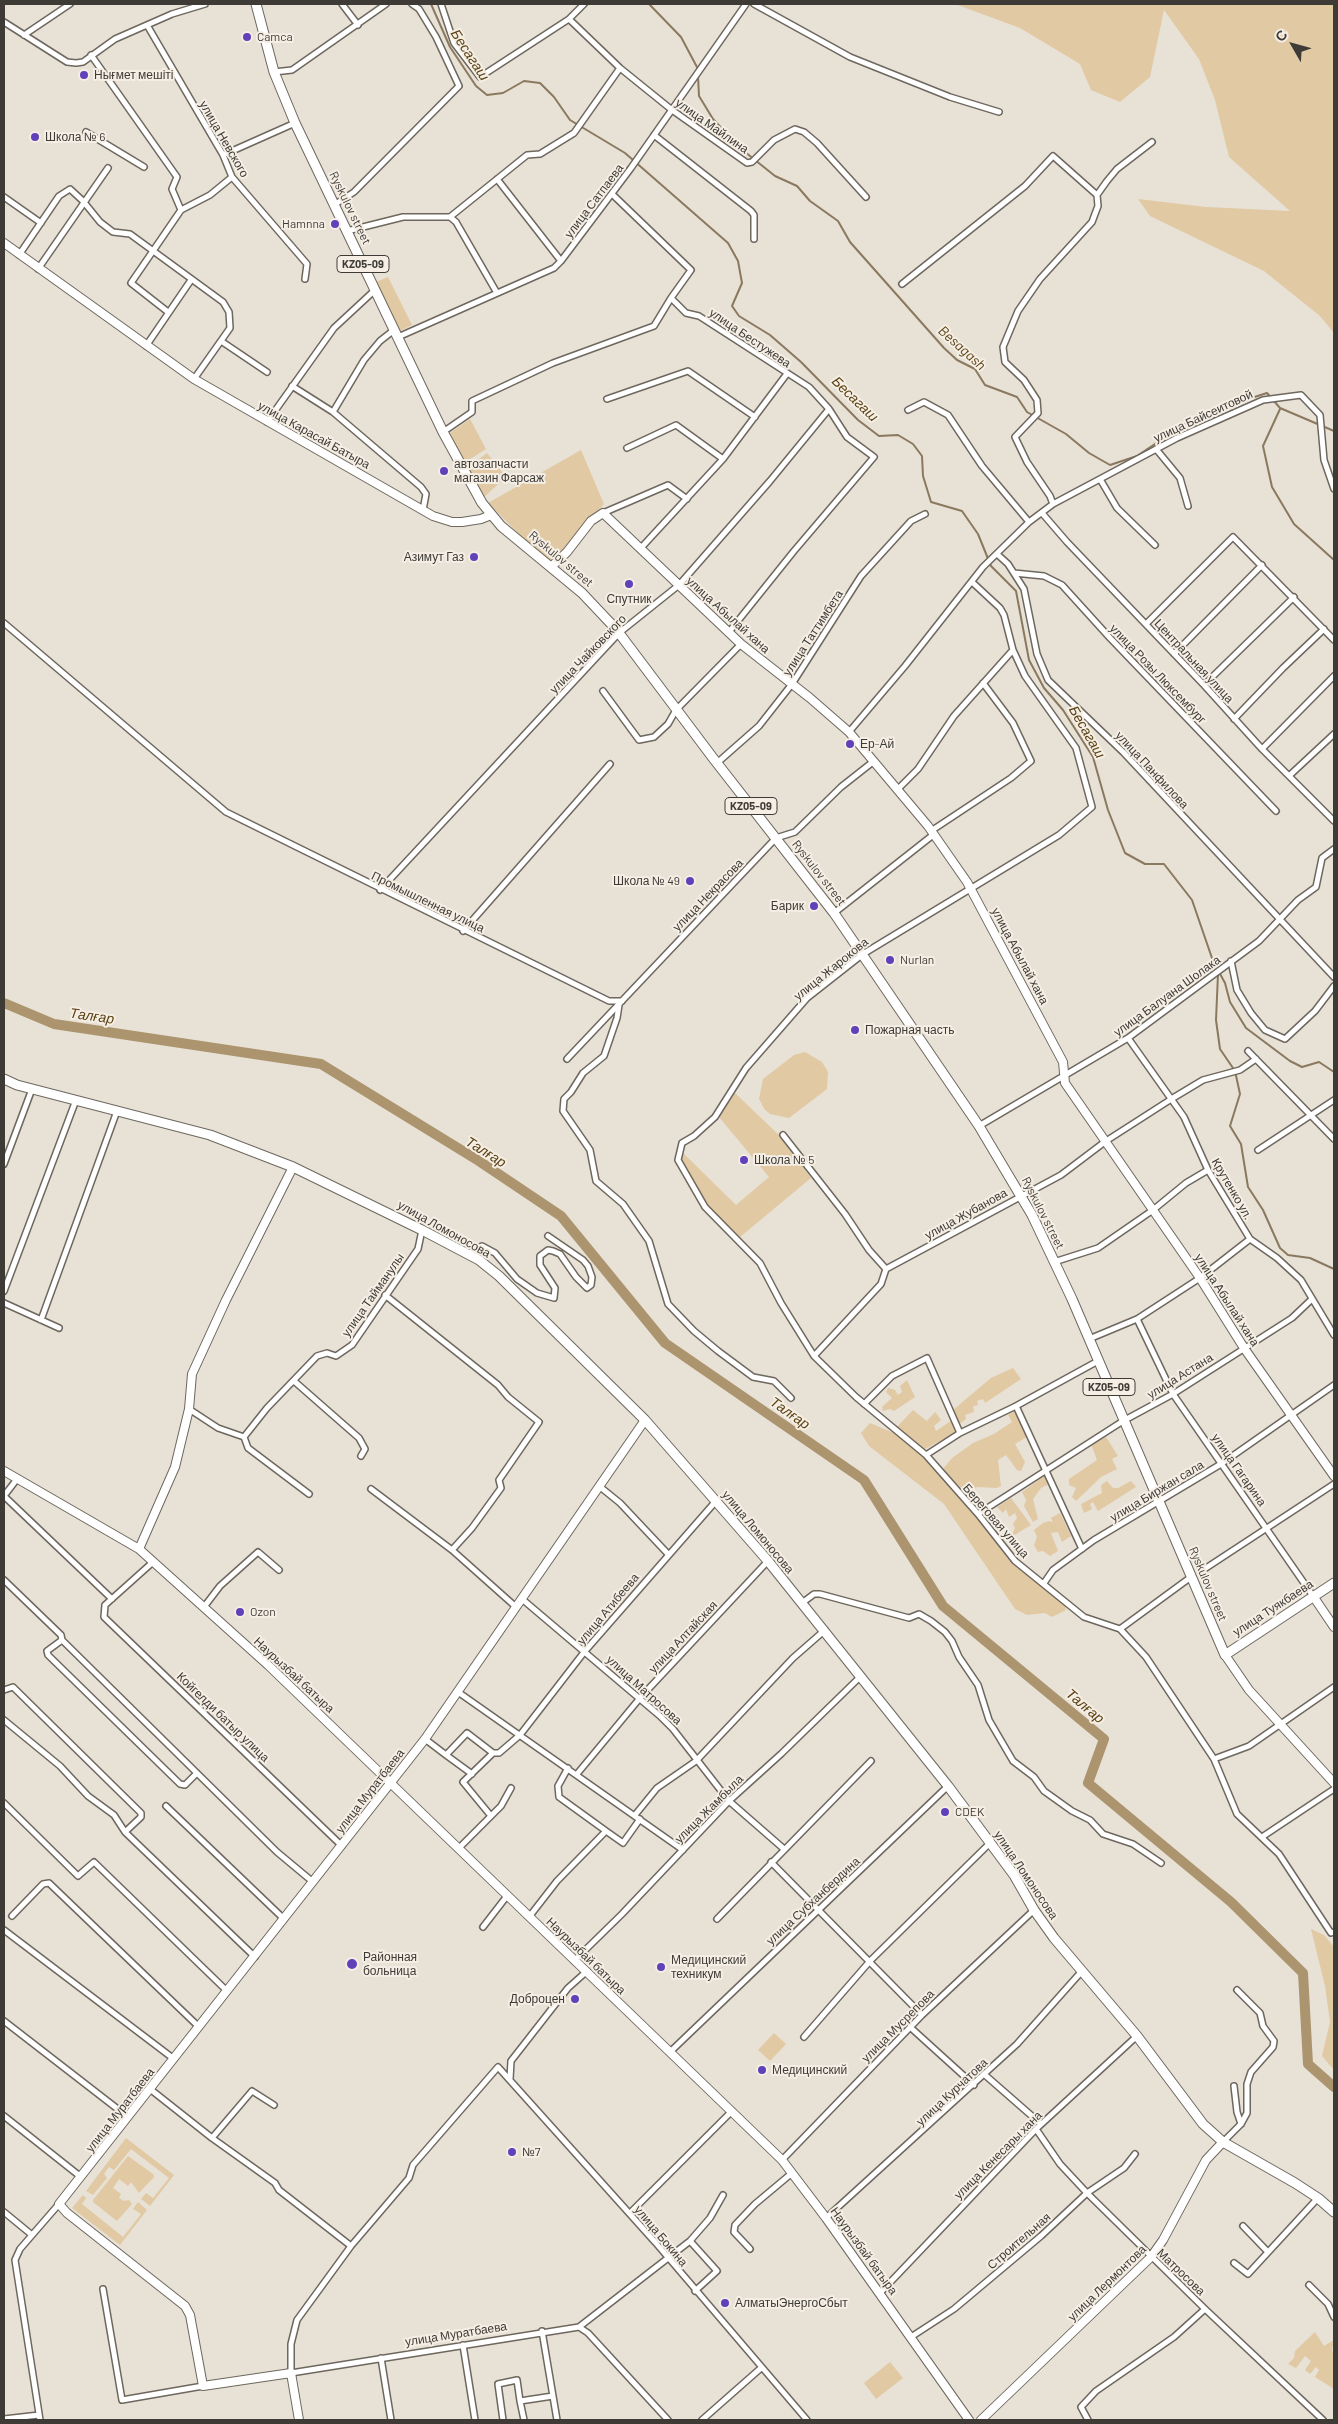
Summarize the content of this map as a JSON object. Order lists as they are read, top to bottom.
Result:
{
  "streets": {
    "main road": [
      "Ryskulov street",
      "KZ05-09",
      "улица Ломоносова",
      "улица Туякбаева"
    ],
    "street": [
      "улица Майлина",
      "улица Невского",
      "улица Сатпаева",
      "улица Бестужева",
      "улица Байсеитовой",
      "улица Карасай Батыра",
      "улица Абылай хана",
      "улица Таттимбета",
      "улица Чайковского",
      "Центральная улица",
      "улица Розы Люксембург",
      "улица Панфилова",
      "улица Некрасова",
      "Промышленная улица",
      "улица Жарокова",
      "улица Балуана Шолака",
      "Крутенко ул.",
      "улица Жубанова",
      "улица Тайманулы",
      "улица Астана",
      "улица Гагарина",
      "улица Биржан сала",
      "Береговая улица",
      "улица Атибеева",
      "улица Алтайская",
      "Наурызбай батыра",
      "улица Матросова",
      "Койгелди батыр улица",
      "улица Муратбаева",
      "улица Жамбыла",
      "улица Субханбердина",
      "улица Мусрепова",
      "улица Курчатова",
      "улица Кенесары хана",
      "улица Бокина",
      "Строительная",
      "Матросова",
      "улица Лермонтова"
    ]
  },
  "crossings": [
    ["улица Майлина", "улица Сатпаева"],
    ["улица Сатпаева", "Ryskulov street"],
    ["улица Сатпаева", "улица Карасай Батыра"],
    ["Ryskulov street", "улица Карасай Батыра"],
    ["Ryskulov street", "улица Таттимбета"],
    ["Ryskulov street", "улица Чайковского"],
    ["Ryskulov street", "улица Некрасова"],
    ["Ryskulov street", "улица Жарокова"],
    ["Ryskulov street", "улица Балуана Шолака"],
    ["Ryskulov street", "улица Жубанова"],
    ["Ryskulov street", "улица Астана"],
    ["Ryskulov street", "улица Биржан сала"],
    ["Ryskulov street", "улица Туякбаева"],
    ["улица Бестужева", "улица Абылай хана"],
    ["улица Бестужева", "улица Чайковского"],
    ["улица Байсеитовой", "улица Абылай хана"],
    ["улица Байсеитовой", "Центральная улица"],
    ["улица Байсеитовой", "улица Панфилова"],
    ["улица Абылай хана", "улица Таттимбета"],
    ["улица Абылай хана", "улица Чайковского"],
    ["улица Абылай хана", "улица Некрасова"],
    ["улица Абылай хана", "улица Жарокова"],
    ["улица Абылай хана", "улица Балуана Шолака"],
    ["улица Абылай хана", "улица Жубанова"],
    ["улица Абылай хана", "улица Астана"],
    ["улица Абылай хана", "улица Биржан сала"],
    ["улица Чайковского", "Промышленная улица"],
    ["улица Розы Люксембург", "улица Панфилова"],
    ["улица Панфилова", "улица Балуана Шолака"],
    ["улица Некрасова", "Промышленная улица"],
    ["улица Жарокова", "Береговая улица"],
    ["улица Балуана Шолака", "Крутенко ул."],
    ["Крутенко ул.", "улица Жубанова"],
    ["Крутенко ул.", "улица Астана"],
    ["улица Ломоносова", "улица Тайманулы"],
    ["улица Ломоносова", "улица Атибеева"],
    ["улица Ломоносова", "улица Алтайская"],
    ["улица Ломоносова", "улица Муратбаева"],
    ["улица Ломоносова", "улица Жамбыла"],
    ["улица Ломоносова", "улица Субханбердина"],
    ["улица Ломоносова", "улица Мусрепова"],
    ["улица Ломоносова", "улица Курчатова"],
    ["улица Ломоносова", "улица Кенесары хана"],
    ["улица Ломоносова", "улица Лермонтова"],
    ["улица Астана", "улица Гагарина"],
    ["улица Астана", "Береговая улица"],
    ["улица Гагарина", "улица Биржан сала"],
    ["улица Гагарина", "улица Туякбаева"],
    ["улица Биржан сала", "Береговая улица"],
    ["улица Атибеева", "улица Матросова"],
    ["улица Алтайская", "улица Матросова"],
    ["Наурызбай батыра", "улица Муратбаева"],
    ["Наурызбай батыра", "улица Жамбыла"],
    ["Наурызбай батыра", "улица Субханбердина"],
    ["Наурызбай батыра", "улица Мусрепова"],
    ["Наурызбай батыра", "улица Курчатова"],
    ["Наурызбай батыра", "улица Кенесары хана"],
    ["Наурызбай батыра", "Строительная"],
    ["улица Матросова", "улица Муратбаева"],
    ["улица Матросова", "улица Жамбыла"],
    ["Койгелди батыр улица", "улица Муратбаева"],
    ["улица Кенесары хана", "Матросова"],
    ["Строительная", "Матросова"],
    ["Матросова", "улица Лермонтова"]
  ],
  "water": ["Бесагаш", "Besagash", "Талғар"],
  "places": [
    "Camca",
    "Нығмет мешіті",
    "Школа № 6",
    "Hamnna",
    "автозапчасти магазин Фарсаж",
    "Азимут Газ",
    "Спутник",
    "Ер-Ай",
    "Школа № 49",
    "Барик",
    "Nurlan",
    "Пожарная часть",
    "Школа № 5",
    "Ozon",
    "CDEK",
    "Районная больница",
    "Медицинский техникум",
    "Доброцен",
    "Медицинский",
    "№7",
    "АлматыЭнергоСбыт"
  ],
  "north": "top left"
}
